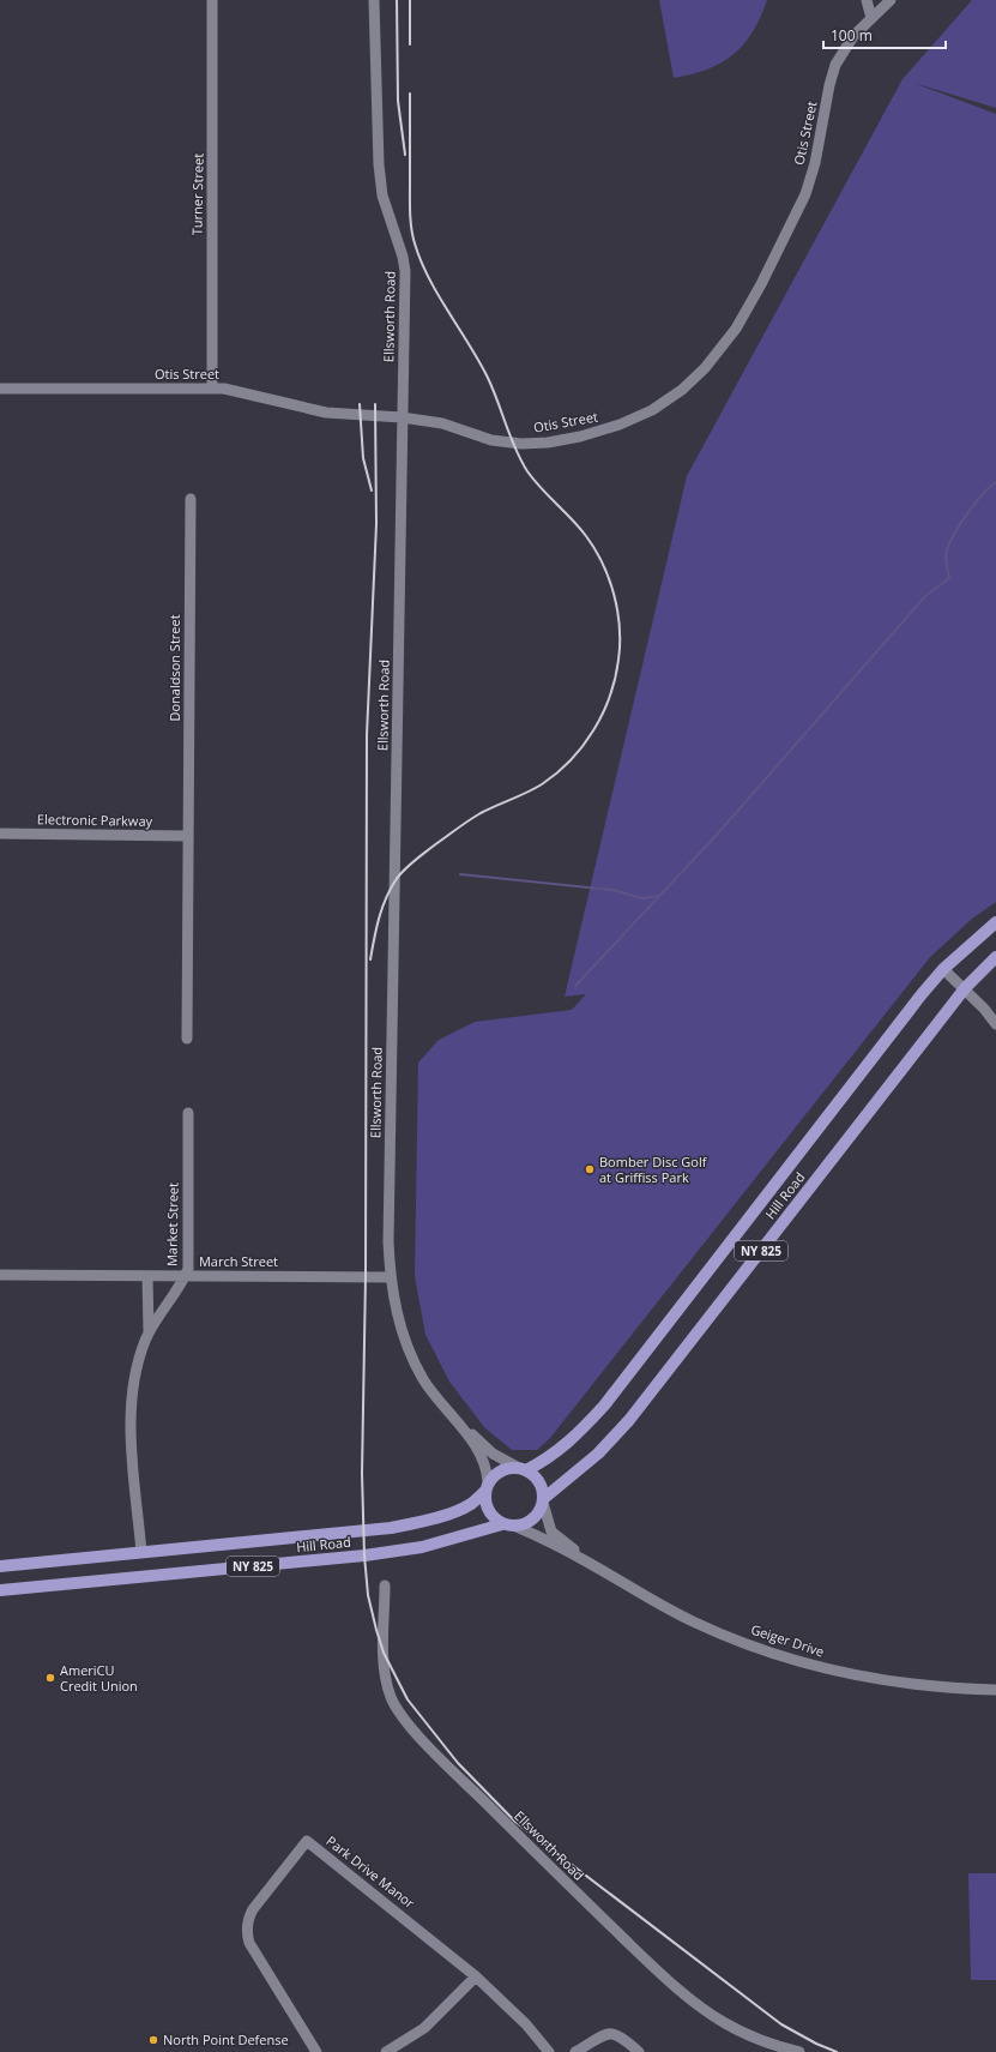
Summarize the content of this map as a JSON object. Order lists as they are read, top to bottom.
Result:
{
  "streets": {
    "main road": ["Hill Road", "NY 825"],
    "street": [
      "Otis Street",
      "Turner Street",
      "Ellsworth Road",
      "Donaldson Street",
      "Electronic Parkway",
      "Market Street",
      "March Street",
      "Geiger Drive",
      "Park Drive Manor"
    ]
  },
  "crossings": [
    ["Otis Street", "Turner Street"],
    ["Otis Street", "Ellsworth Road"],
    ["Ellsworth Road", "Hill Road"],
    ["Ellsworth Road", "NY 825"],
    ["Ellsworth Road", "March Street"],
    ["Ellsworth Road", "Geiger Drive"],
    ["Donaldson Street", "Electronic Parkway"],
    ["Hill Road", "Market Street"],
    ["Hill Road", "NY 825"],
    ["Hill Road", "Geiger Drive"],
    ["Market Street", "March Street"],
    ["NY 825", "Geiger Drive"]
  ],
  "places": ["Bomber Disc Golf at Griffiss Park", "AmeriCU Credit Union", "North Point Defense"],
  "scale_bar": "100 m"
}
